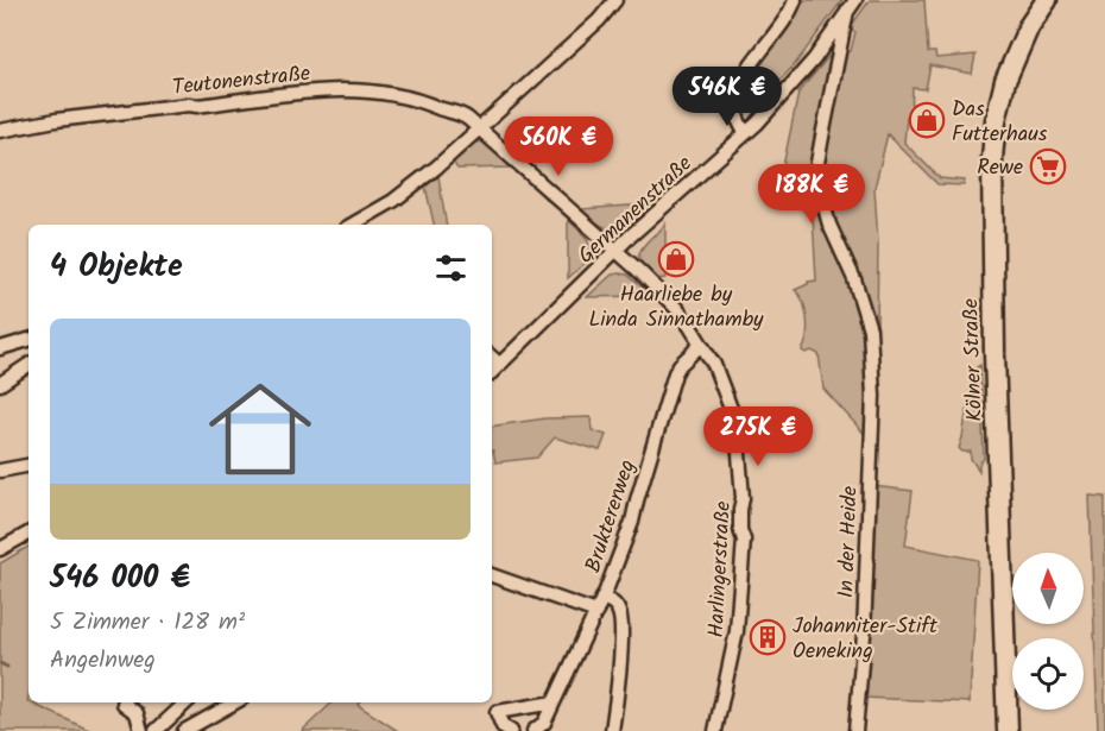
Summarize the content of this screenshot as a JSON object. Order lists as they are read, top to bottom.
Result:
{
  "streets": {
    "main road": ["Kölner Straße"],
    "street": [
      "Teutonenstraße",
      "Germanenstraße",
      "Bruktererweg",
      "In der Heide",
      "Harlingerstraße"
    ]
  },
  "crossings": [
    ["Teutonenstraße", "Harlingerstraße"],
    ["Germanenstraße", "In der Heide"],
    ["Germanenstraße", "Harlingerstraße"],
    ["Bruktererweg", "Harlingerstraße"]
  ],
  "places": {
    "shop": ["Das Futterhaus", "Haarliebe by Linda Sinnathamby"],
    "supermarket": ["Rewe"],
    "building": ["Johanniter-Stift Oeneking"]
  },
  "north": "top",
  "page": {
    "price": [
      "546K €",
      "560K €",
      "188K €",
      "275K €"
    ],
    "heading": "4 Objekte",
    "list": [
      {
        "name": "546 000 €",
        "note": "5 Zimmer · 128 m² · Angelnweg"
      }
    ]
  }
}
